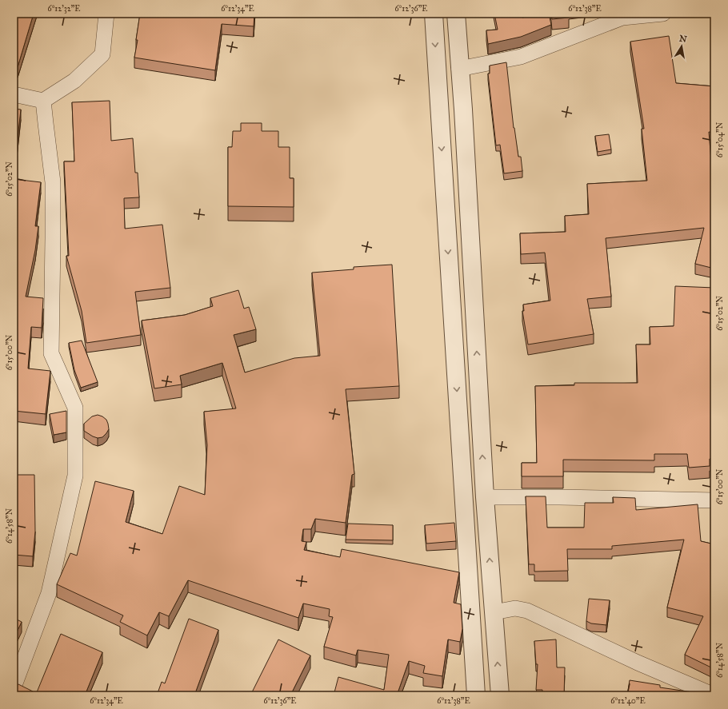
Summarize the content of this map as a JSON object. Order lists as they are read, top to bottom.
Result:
{
  "north": "top",
  "coordinates": [
    "6°12'32\"E",
    "6°12'34\"E",
    "6°12'36\"E",
    "6°12'38\"E",
    "6°15'04\"N",
    "6°15'02\"N",
    "6°15'00\"N",
    "6°14'58\"N",
    "6°12'40\"E"
  ]
}
